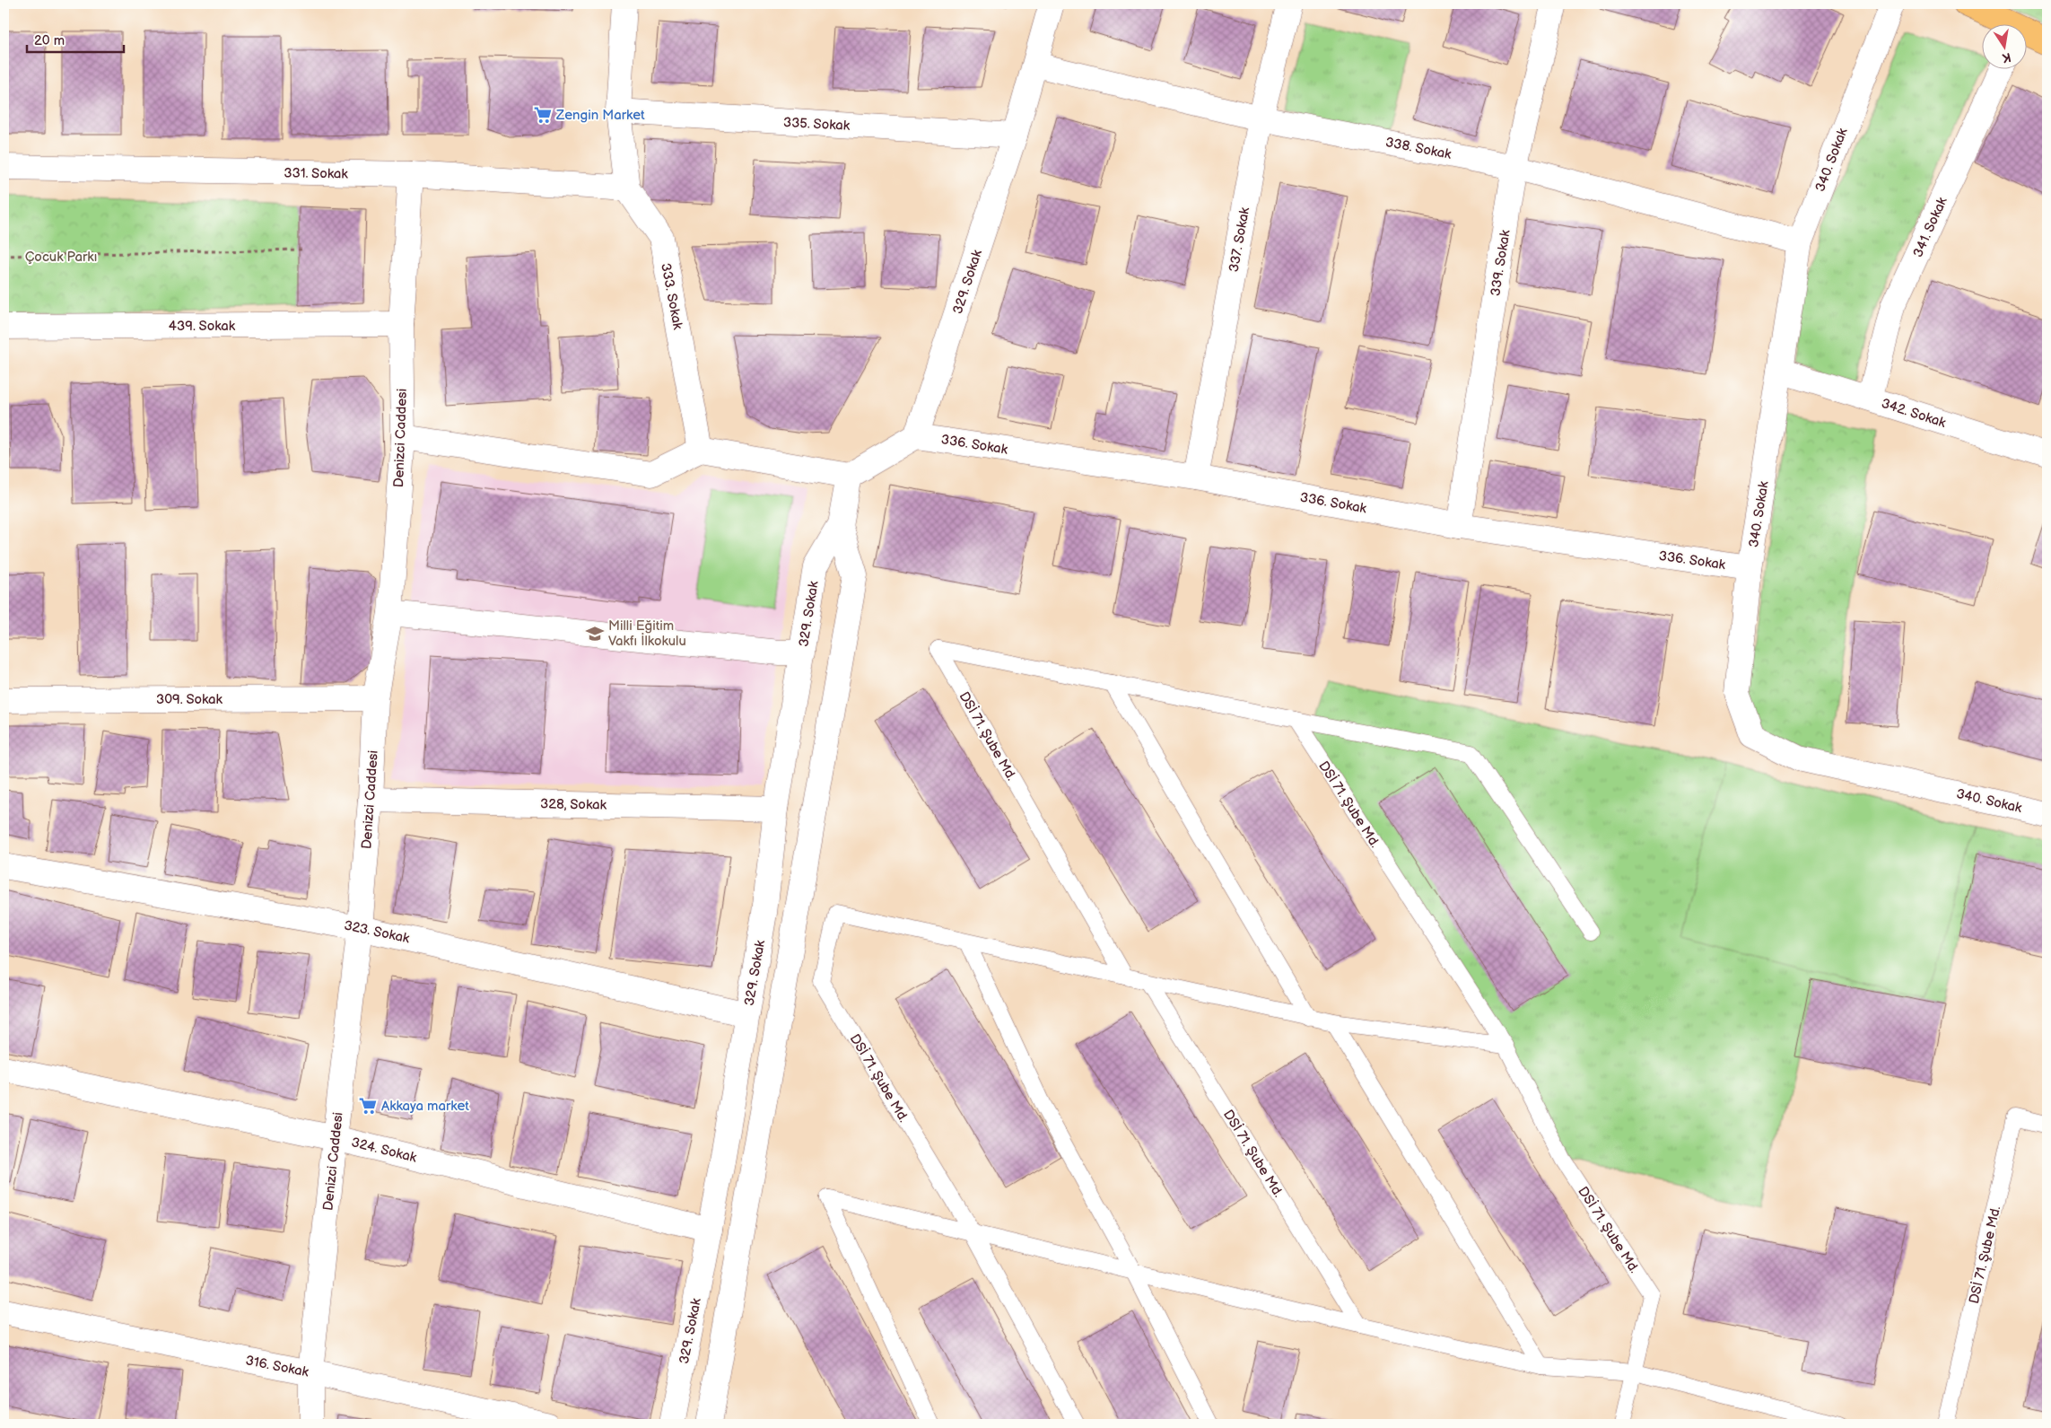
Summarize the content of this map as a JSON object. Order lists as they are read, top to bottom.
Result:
{
  "streets": {
    "street": [
      "335. Sokak",
      "338. Sokak",
      "340. Sokak",
      "331. Sokak",
      "341. Sokak",
      "337. Sokak",
      "339. Sokak",
      "329. Sokak",
      "333. Sokak",
      "439. Sokak",
      "342. Sokak",
      "Denizci Caddesi",
      "336. Sokak",
      "309. Sokak",
      "328, Sokak",
      "323. Sokak",
      "324. Sokak",
      "316. Sokak"
    ],
    "lane": ["DSİ 71. Şube Md."]
  },
  "crossings": [
    ["335. Sokak", "329. Sokak"],
    ["335. Sokak", "333. Sokak"],
    ["338. Sokak", "340. Sokak"],
    ["338. Sokak", "337. Sokak"],
    ["338. Sokak", "339. Sokak"],
    ["338. Sokak", "329. Sokak"],
    ["340. Sokak", "342. Sokak"],
    ["340. Sokak", "336. Sokak"],
    ["331. Sokak", "333. Sokak"],
    ["331. Sokak", "Denizci Caddesi"],
    ["341. Sokak", "342. Sokak"],
    ["337. Sokak", "336. Sokak"],
    ["339. Sokak", "336. Sokak"],
    ["329. Sokak", "336. Sokak"],
    ["329. Sokak", "328, Sokak"],
    ["329. Sokak", "323. Sokak"],
    ["329. Sokak", "324. Sokak"],
    ["439. Sokak", "Denizci Caddesi"],
    ["Denizci Caddesi", "309. Sokak"],
    ["Denizci Caddesi", "328, Sokak"],
    ["Denizci Caddesi", "323. Sokak"],
    ["Denizci Caddesi", "324. Sokak"],
    ["Denizci Caddesi", "316. Sokak"]
  ],
  "parks": ["Çocuk Parkı"],
  "places": {
    "supermarket": ["Zengin Market", "Akkaya market"],
    "school or university": ["Milli Eğitim Vakfı İlkokulu"]
  },
  "scale_bar": "20 m",
  "north": "bottom"
}
